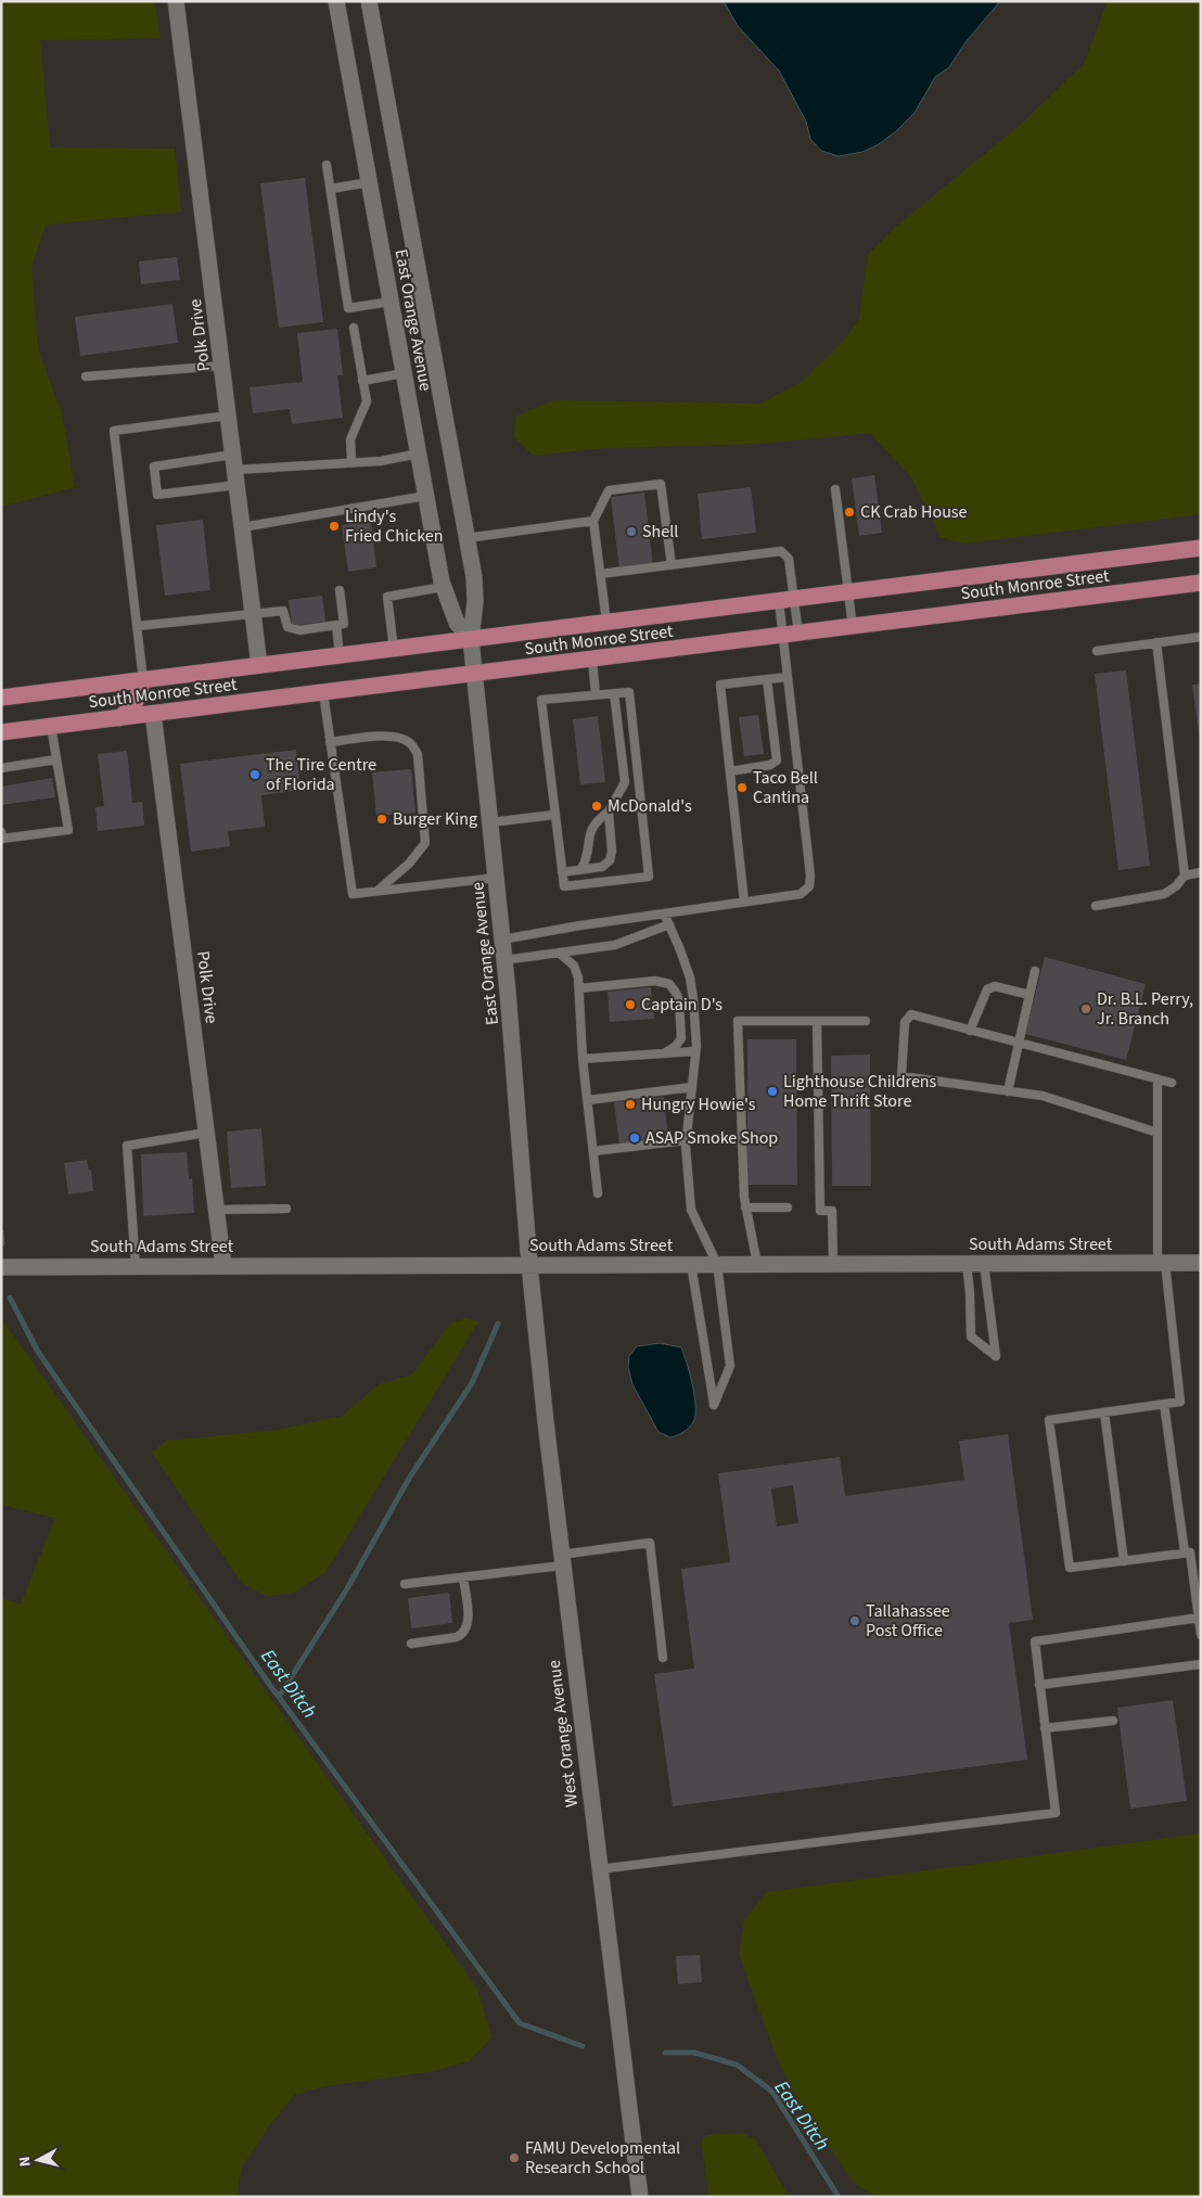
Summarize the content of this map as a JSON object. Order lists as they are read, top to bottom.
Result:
{
  "streets": {
    "main road": [
      "East Orange Avenue",
      "Polk Drive",
      "South Monroe Street",
      "South Adams Street",
      "West Orange Avenue"
    ]
  },
  "crossings": [
    ["East Orange Avenue", "South Monroe Street"],
    ["East Orange Avenue", "South Adams Street"],
    ["East Orange Avenue", "West Orange Avenue"],
    ["Polk Drive", "South Monroe Street"],
    ["Polk Drive", "South Adams Street"],
    ["South Adams Street", "West Orange Avenue"]
  ],
  "water": ["East Ditch"],
  "places": [
    "CK Crab House",
    "Lindy's Fried Chicken",
    "Shell",
    "The Tire Centre of Florida",
    "Taco Bell Cantina",
    "McDonald's",
    "Burger King",
    "Captain D's",
    "Dr. B.L. Perry, Jr. Branch",
    "Lighthouse Childrens Home Thrift Store",
    "Hungry Howie's",
    "ASAP Smoke Shop",
    "Tallahassee Post Office",
    "FAMU Developmental Research School"
  ],
  "north": "left"
}
